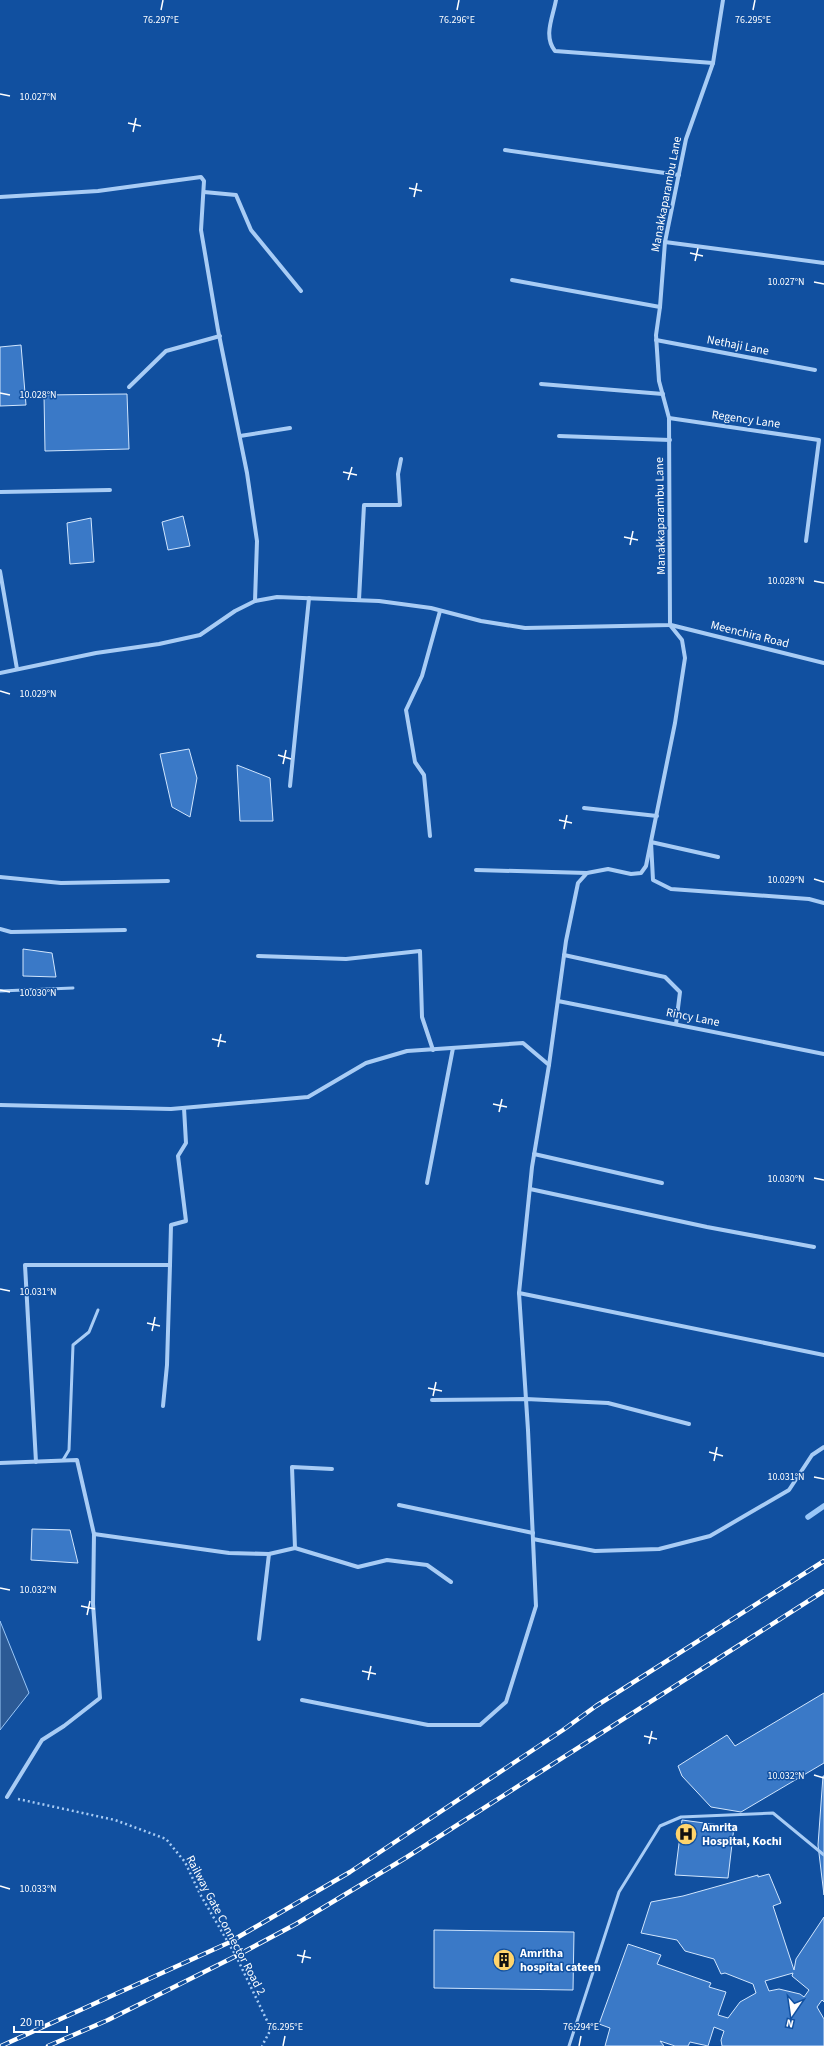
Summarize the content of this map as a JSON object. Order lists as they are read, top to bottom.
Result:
{
  "streets": {
    "street": [
      "Manakkaparambu Lane",
      "Nethaji Lane",
      "Regency Lane",
      "Meenchira Road",
      "Rincy Lane"
    ],
    "path": ["Railway Gate Connector Road 2"]
  },
  "crossings": [
    ["Manakkaparambu Lane", "Nethaji Lane"],
    ["Manakkaparambu Lane", "Regency Lane"],
    ["Manakkaparambu Lane", "Meenchira Road"]
  ],
  "places": {
    "hospital": ["Amrita Hospital, Kochi"],
    "building": ["Amritha hospital cateen"]
  },
  "scale_bar": "20 m",
  "north": "bottom",
  "coordinates": [
    "76.297°E",
    "76.296°E",
    "76.295°E",
    "10.027°N",
    "10.028°N",
    "10.029°N",
    "10.030°N",
    "10.031°N",
    "10.032°N",
    "10.033°N",
    "76.294°E"
  ]
}
